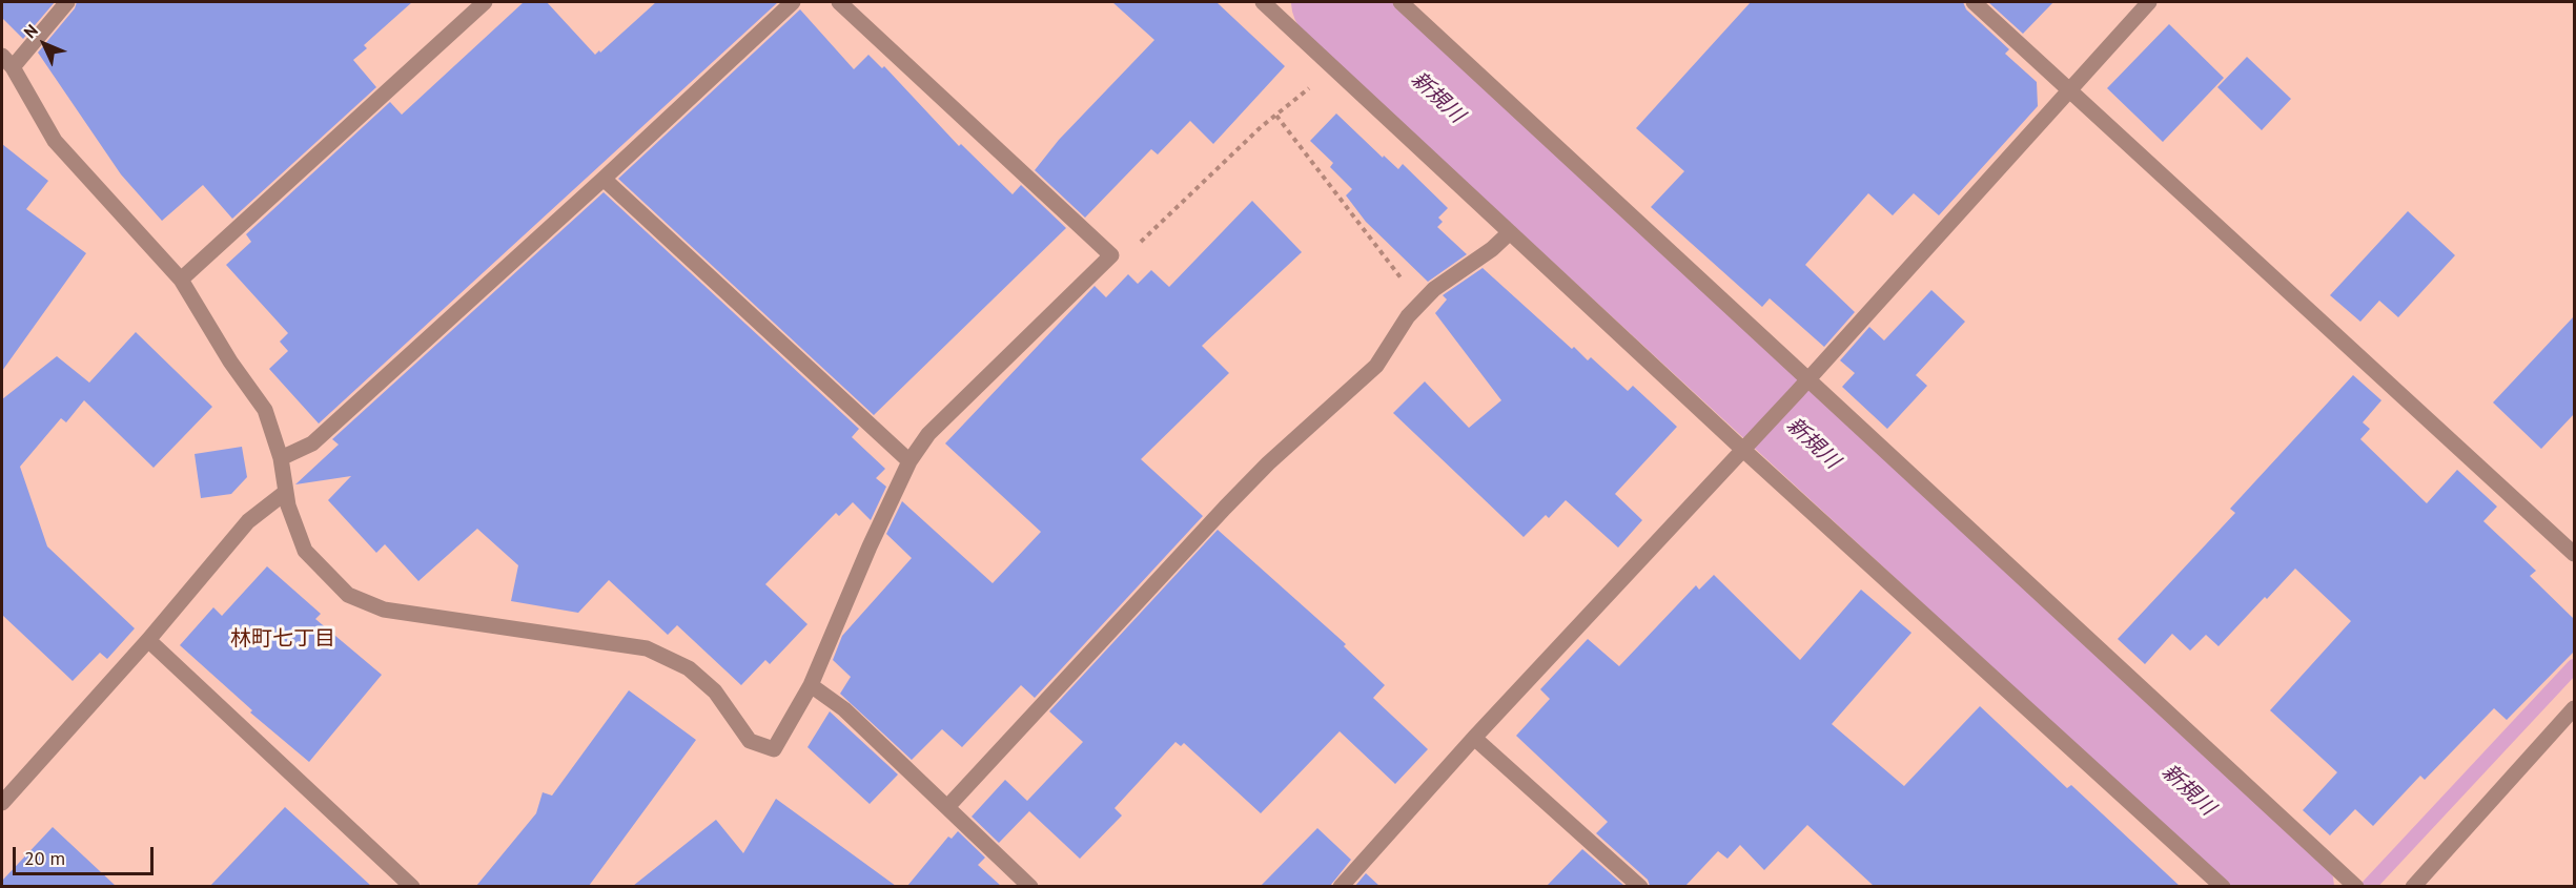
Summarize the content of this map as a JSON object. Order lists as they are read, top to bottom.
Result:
{
  "districts": ["林町七丁目"],
  "water": ["新規川"],
  "scale_bar": "20 m",
  "north": "top left"
}
